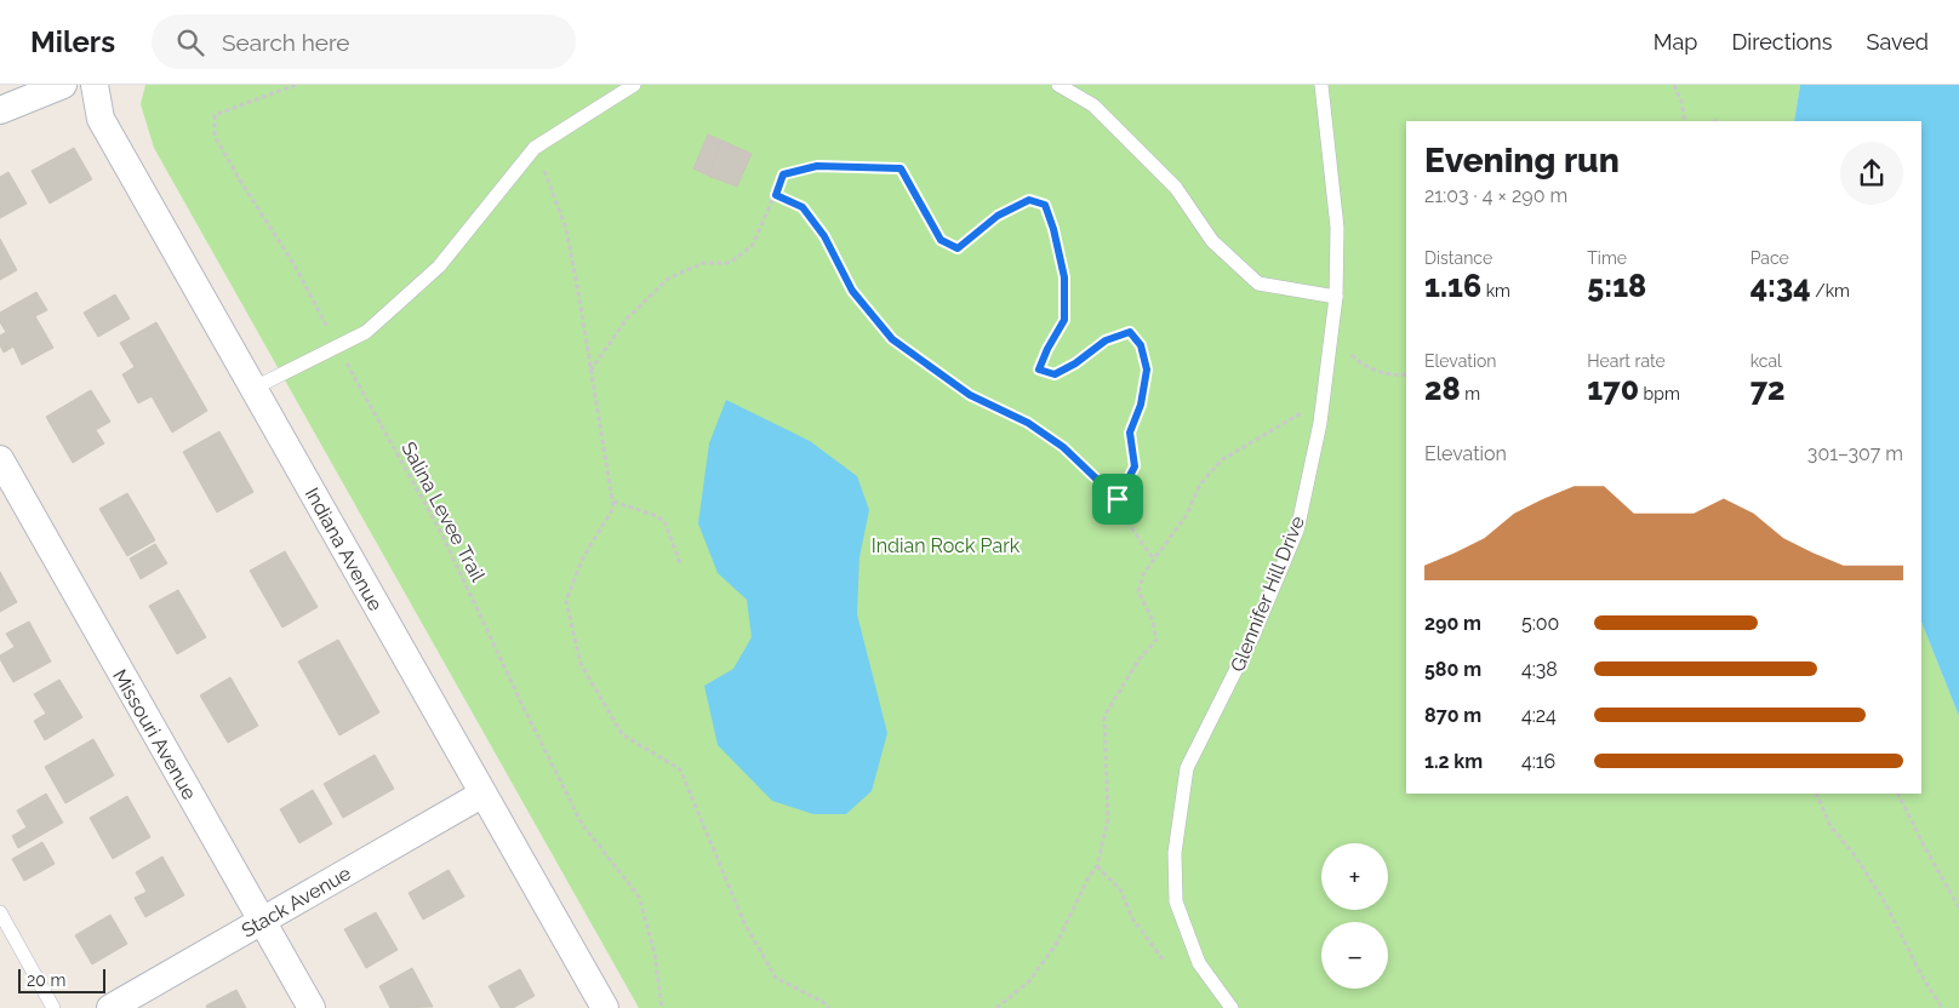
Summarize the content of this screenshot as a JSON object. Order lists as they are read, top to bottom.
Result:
{
  "streets": {
    "street": ["Indiana Avenue", "Missouri Avenue", "Stack Avenue"],
    "lane": ["Glennifer Hill Drive"],
    "path": ["Salina Levee Trail"]
  },
  "crossings": [
    ["Indiana Avenue", "Stack Avenue"],
    ["Missouri Avenue", "Stack Avenue"]
  ],
  "parks": ["Indian Rock Park"],
  "scale_bar": "20 m",
  "page": {
    "header": "Milers",
    "search": "Search here",
    "nav": ["Map", "Directions", "Saved"],
    "heading": ["Evening run", "21:03 · 4 × 290 m"],
    "stats": [
      ["Distance", "1.16 km"],
      ["Time", "5:18"],
      ["Pace", "4:34 /km"],
      ["Elevation", "28 m"],
      ["Heart rate", "170 bpm"],
      ["kcal", "72"]
    ],
    "chart": ["Elevation", "301–307 m"],
    "list": [
      {
        "name": "290 m",
        "note": "5:00"
      },
      {
        "name": "580 m",
        "note": "4:38"
      },
      {
        "name": "870 m",
        "note": "4:24"
      },
      {
        "name": "1.2 km",
        "note": "4:16"
      }
    ],
    "map_buttons": ["+", "−"],
    "scale": "20 m"
  }
}
